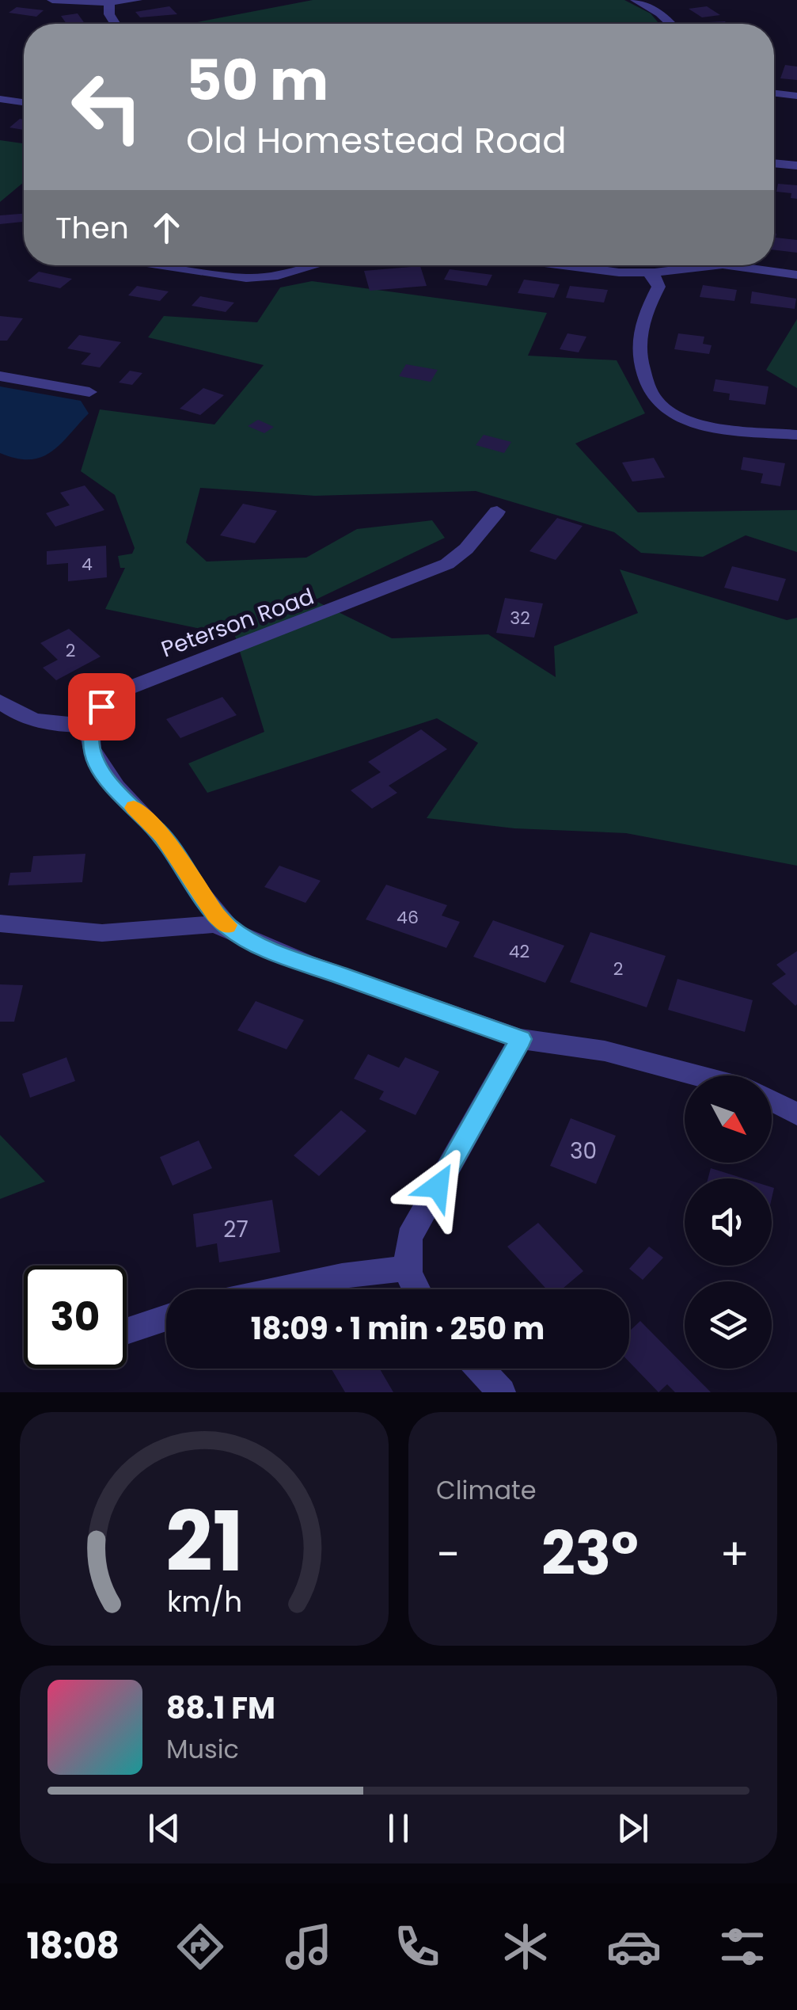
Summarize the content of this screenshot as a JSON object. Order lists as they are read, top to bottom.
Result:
{
  "streets": {
    "street": ["Peterson Road"]
  },
  "house_numbers": [
    "4",
    "32",
    "2",
    "46",
    "42",
    "2",
    "30",
    "27"
  ],
  "north": "bottom right",
  "page": {
    "turn": ["50 m", "Old Homestead Road"],
    "then": "Then",
    "limit": "30",
    "trip": "18:09 · 1 min · 250 m",
    "tile": "Climate",
    "heat": ["−", "23°", "+"],
    "song": ["88.1 FM", "Music"],
    "tabs": "18:08",
    "gauge": ["21", "km/h"]
  }
}
